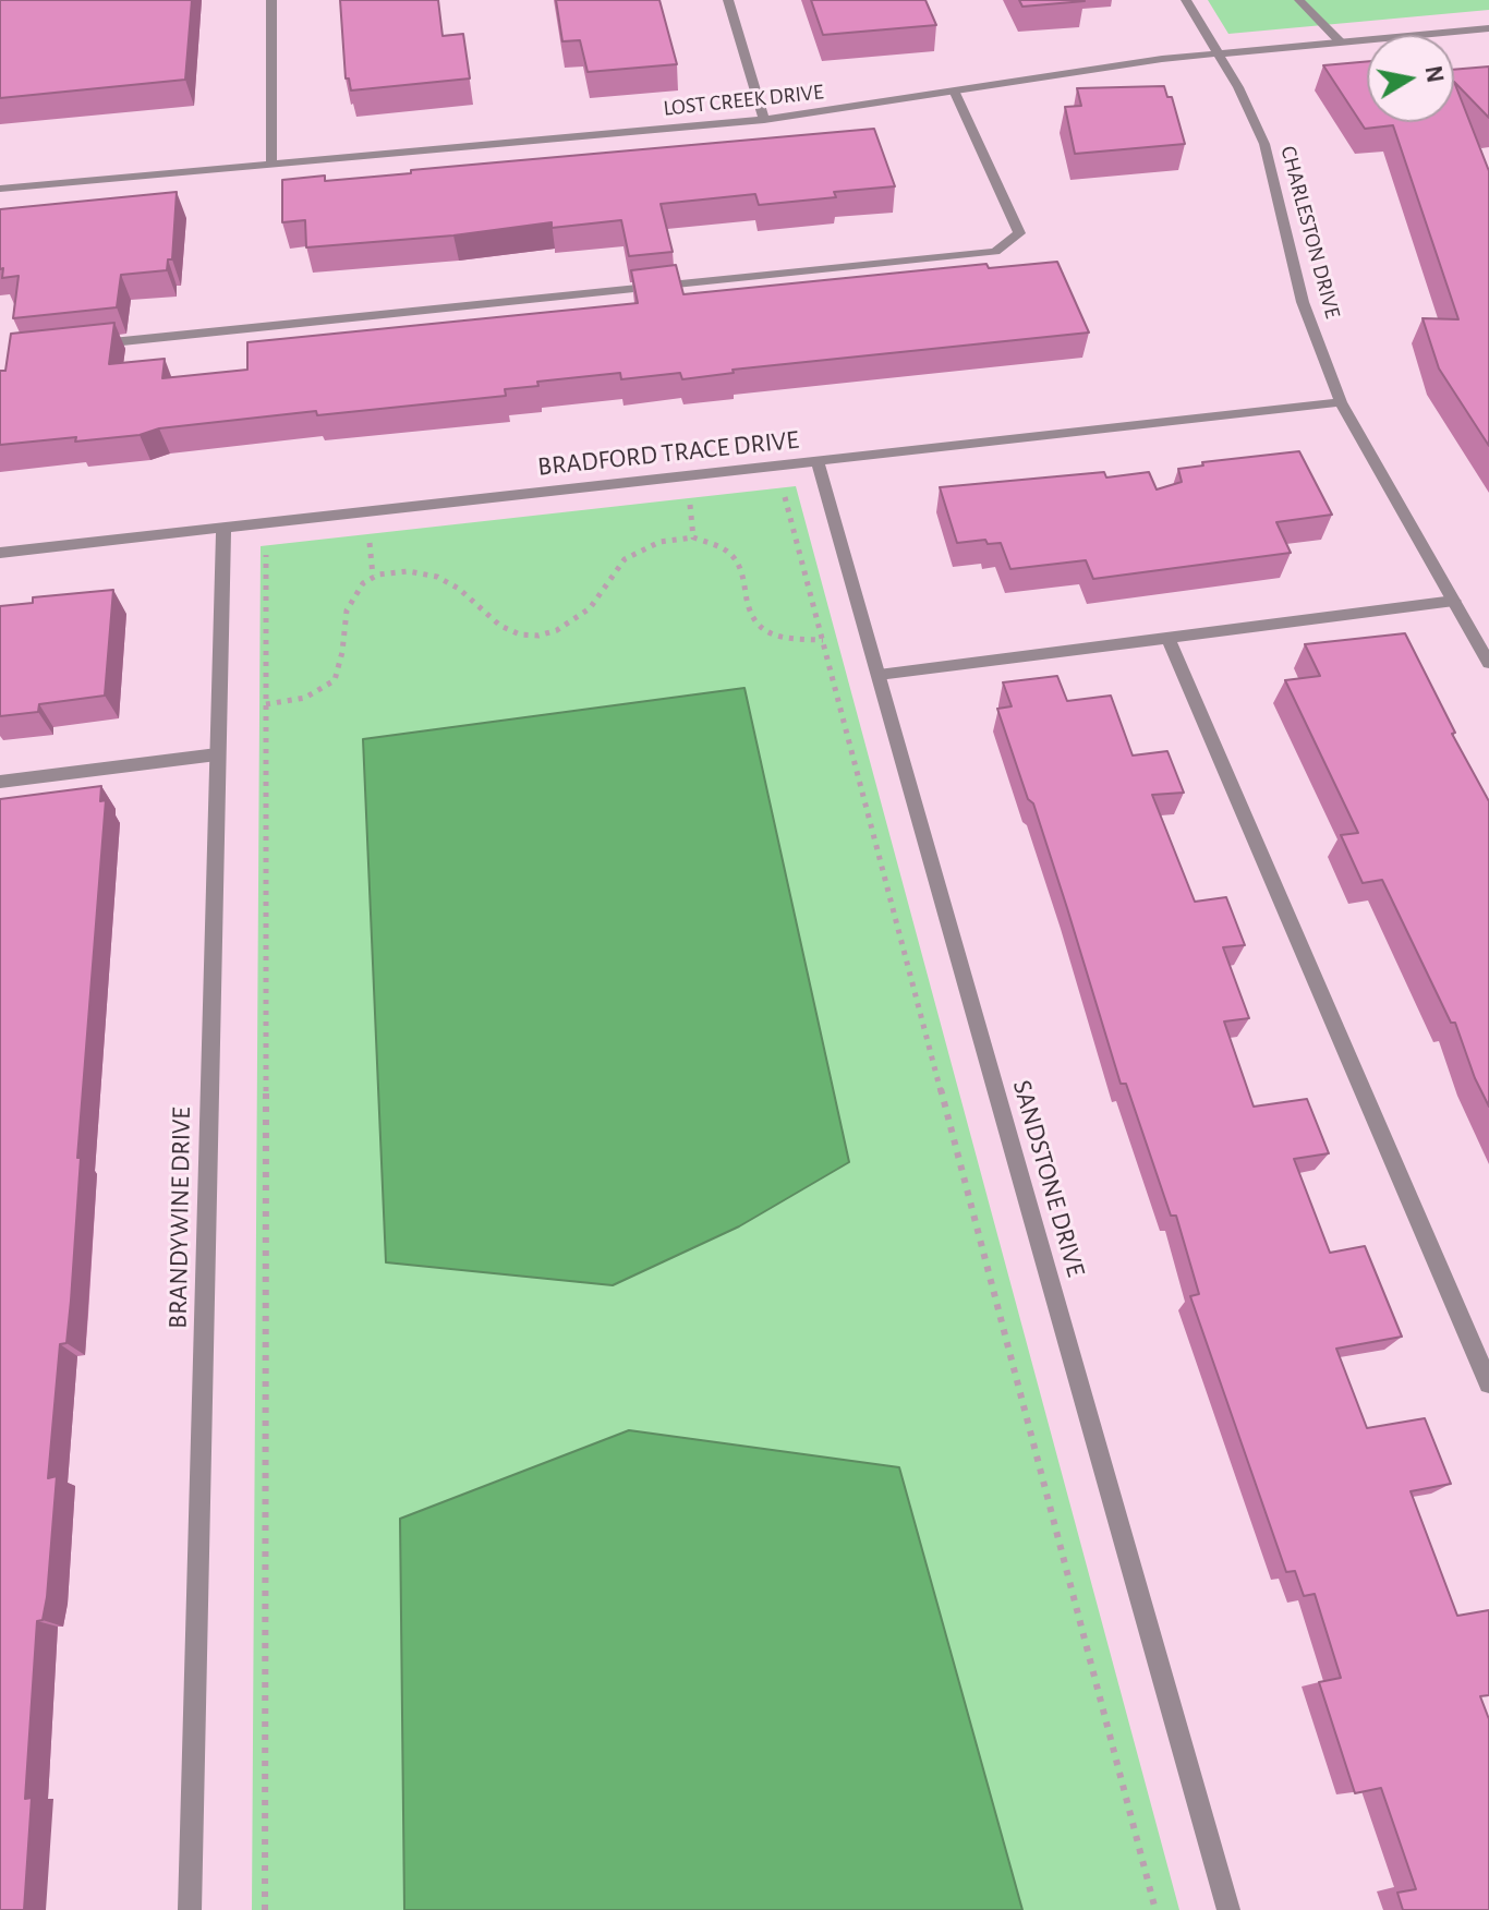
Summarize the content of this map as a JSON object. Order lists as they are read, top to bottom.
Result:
{
  "streets": {
    "street": [
      "LOST CREEK DRIVE",
      "CHARLESTON DRIVE",
      "BRADFORD TRACE DRIVE",
      "SANDSTONE DRIVE",
      "BRANDYWINE DRIVE"
    ]
  },
  "crossings": [
    ["LOST CREEK DRIVE", "CHARLESTON DRIVE"],
    ["CHARLESTON DRIVE", "BRADFORD TRACE DRIVE"],
    ["BRADFORD TRACE DRIVE", "SANDSTONE DRIVE"],
    ["BRADFORD TRACE DRIVE", "BRANDYWINE DRIVE"]
  ],
  "north": "right"
}
